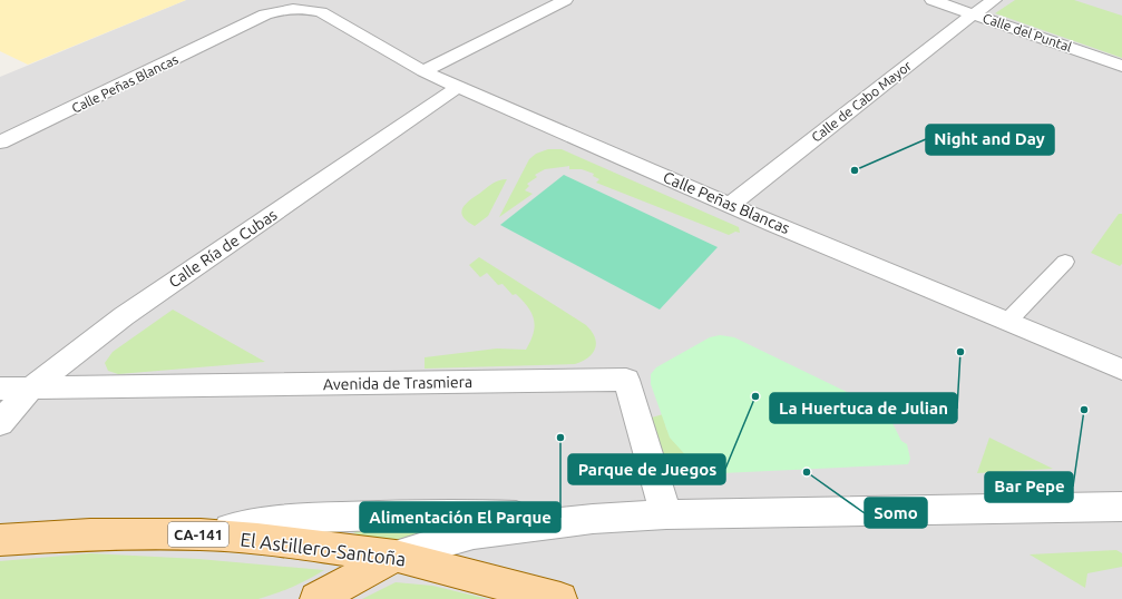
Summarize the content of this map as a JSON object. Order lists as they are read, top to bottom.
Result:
{
  "streets": {
    "main road": ["CA-141", "El Astillero-Santoña"],
    "street": [
      "Calle del Puntal",
      "Calle Peñas Blancas",
      "Calle de Cabo Mayor",
      "Calle Ría de Cubas",
      "Avenida de Trasmiera"
    ]
  },
  "crossings": [
    ["Calle del Puntal", "Calle de Cabo Mayor"],
    ["Calle Peñas Blancas", "Calle de Cabo Mayor"],
    ["Calle Peñas Blancas", "Calle Ría de Cubas"],
    ["Calle Ría de Cubas", "Avenida de Trasmiera"]
  ],
  "places": [
    "Night and Day",
    "La Huertuca de Julian",
    "Parque de Juegos",
    "Bar Pepe",
    "Alimentación El Parque",
    "Somo"
  ]
}
